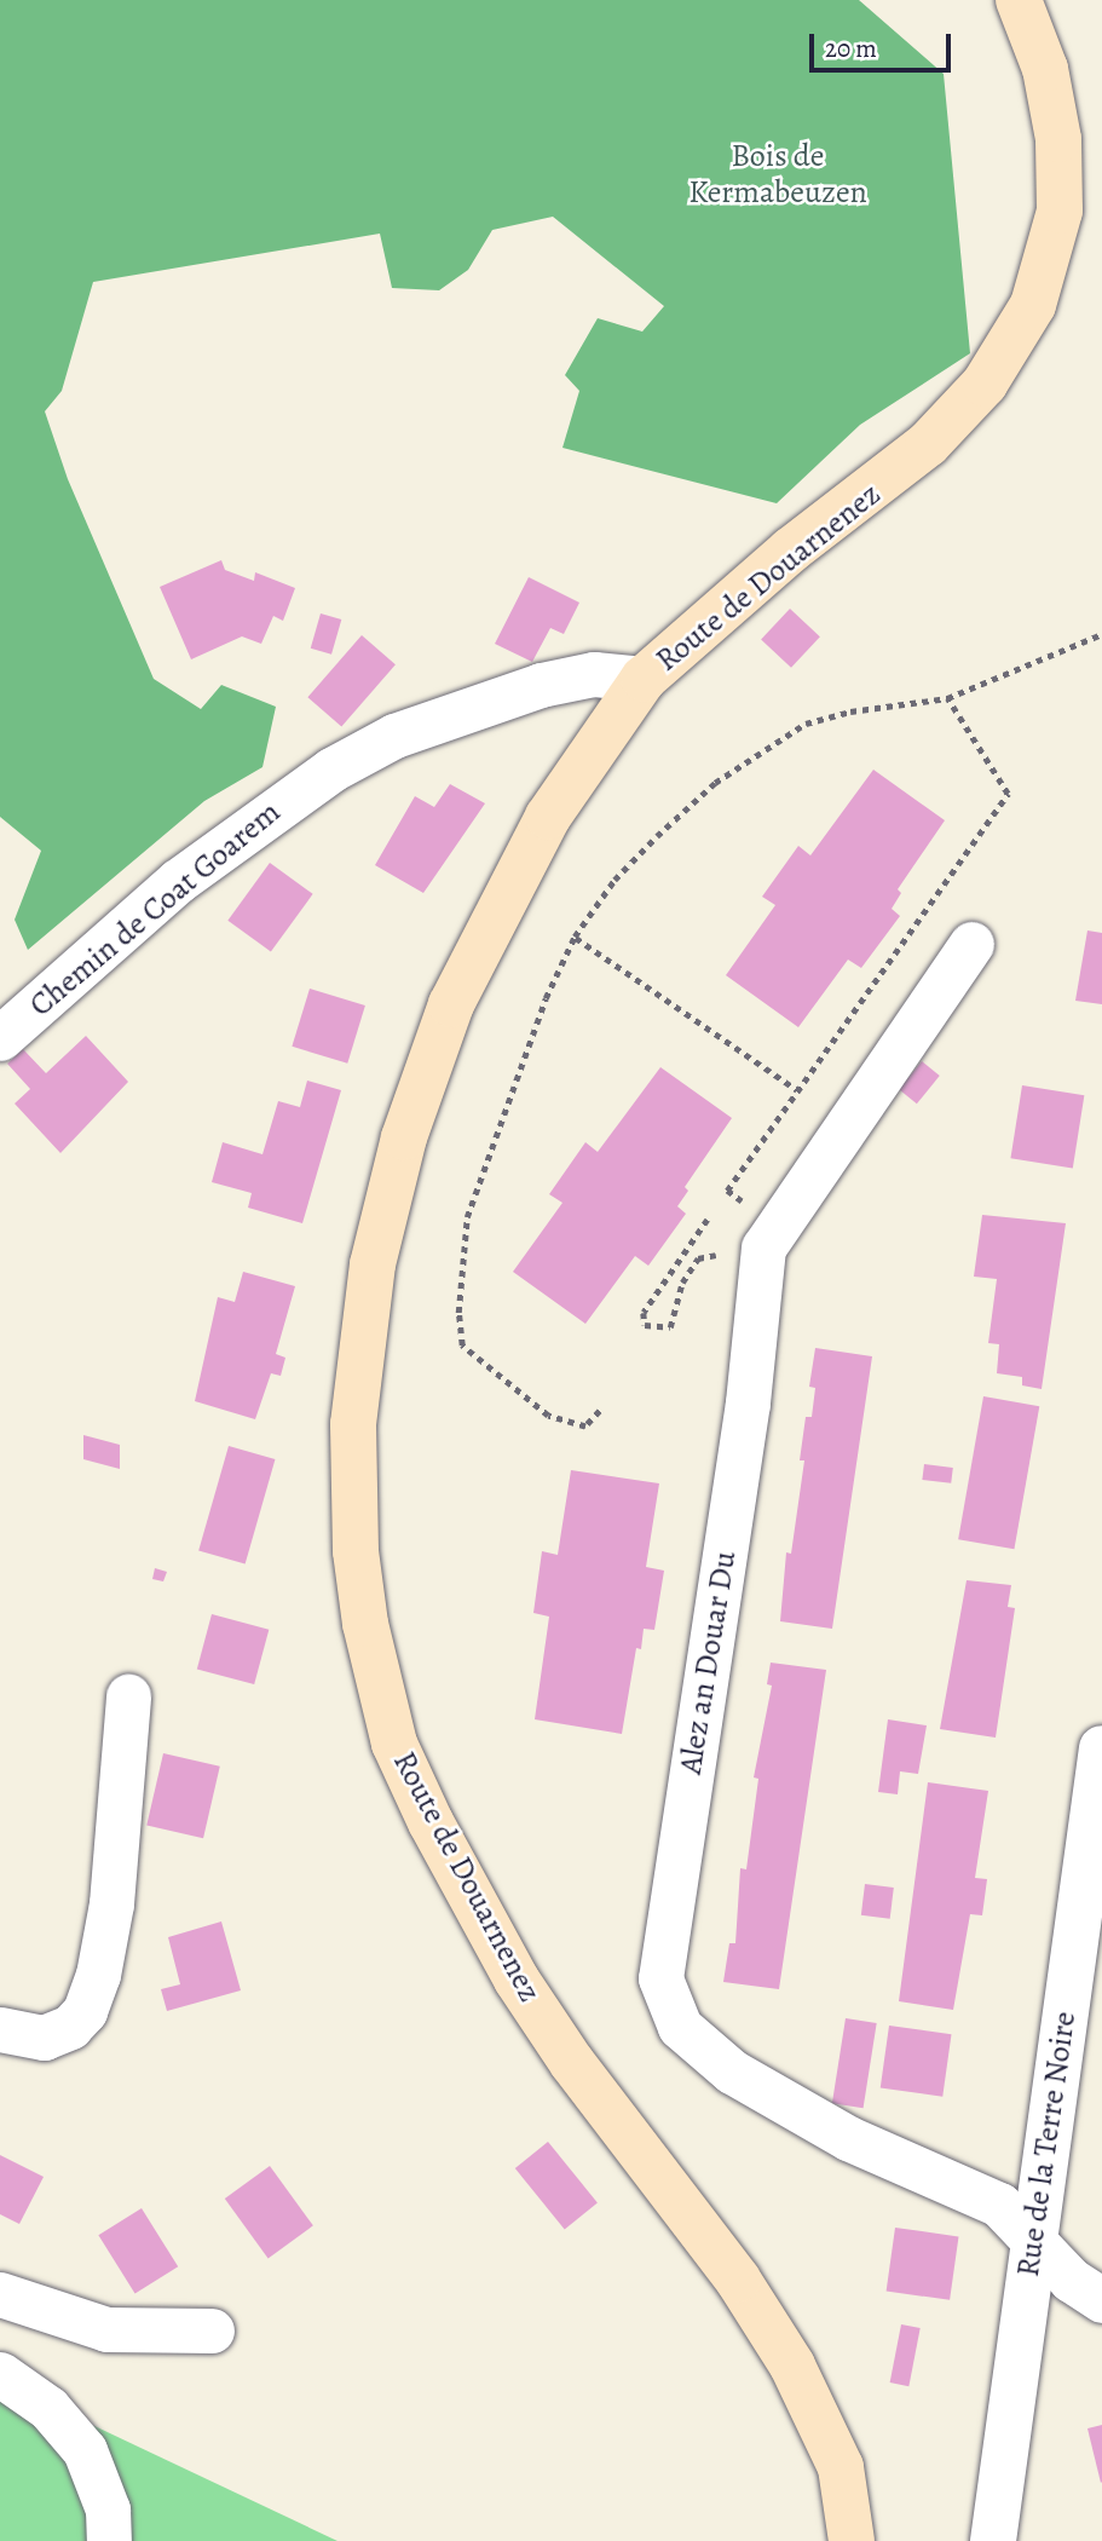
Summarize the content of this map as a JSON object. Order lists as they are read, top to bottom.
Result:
{
  "streets": {
    "main road": ["Route de Douarnenez"],
    "street": ["Chemin de Coat Goarem", "Alez an Douar Du", "Rue de la Terre Noire"]
  },
  "crossings": [
    ["Route de Douarnenez", "Chemin de Coat Goarem"],
    ["Alez an Douar Du", "Rue de la Terre Noire"]
  ],
  "parks": ["Bois de Kermabeuzen"],
  "scale_bar": "20 m"
}
